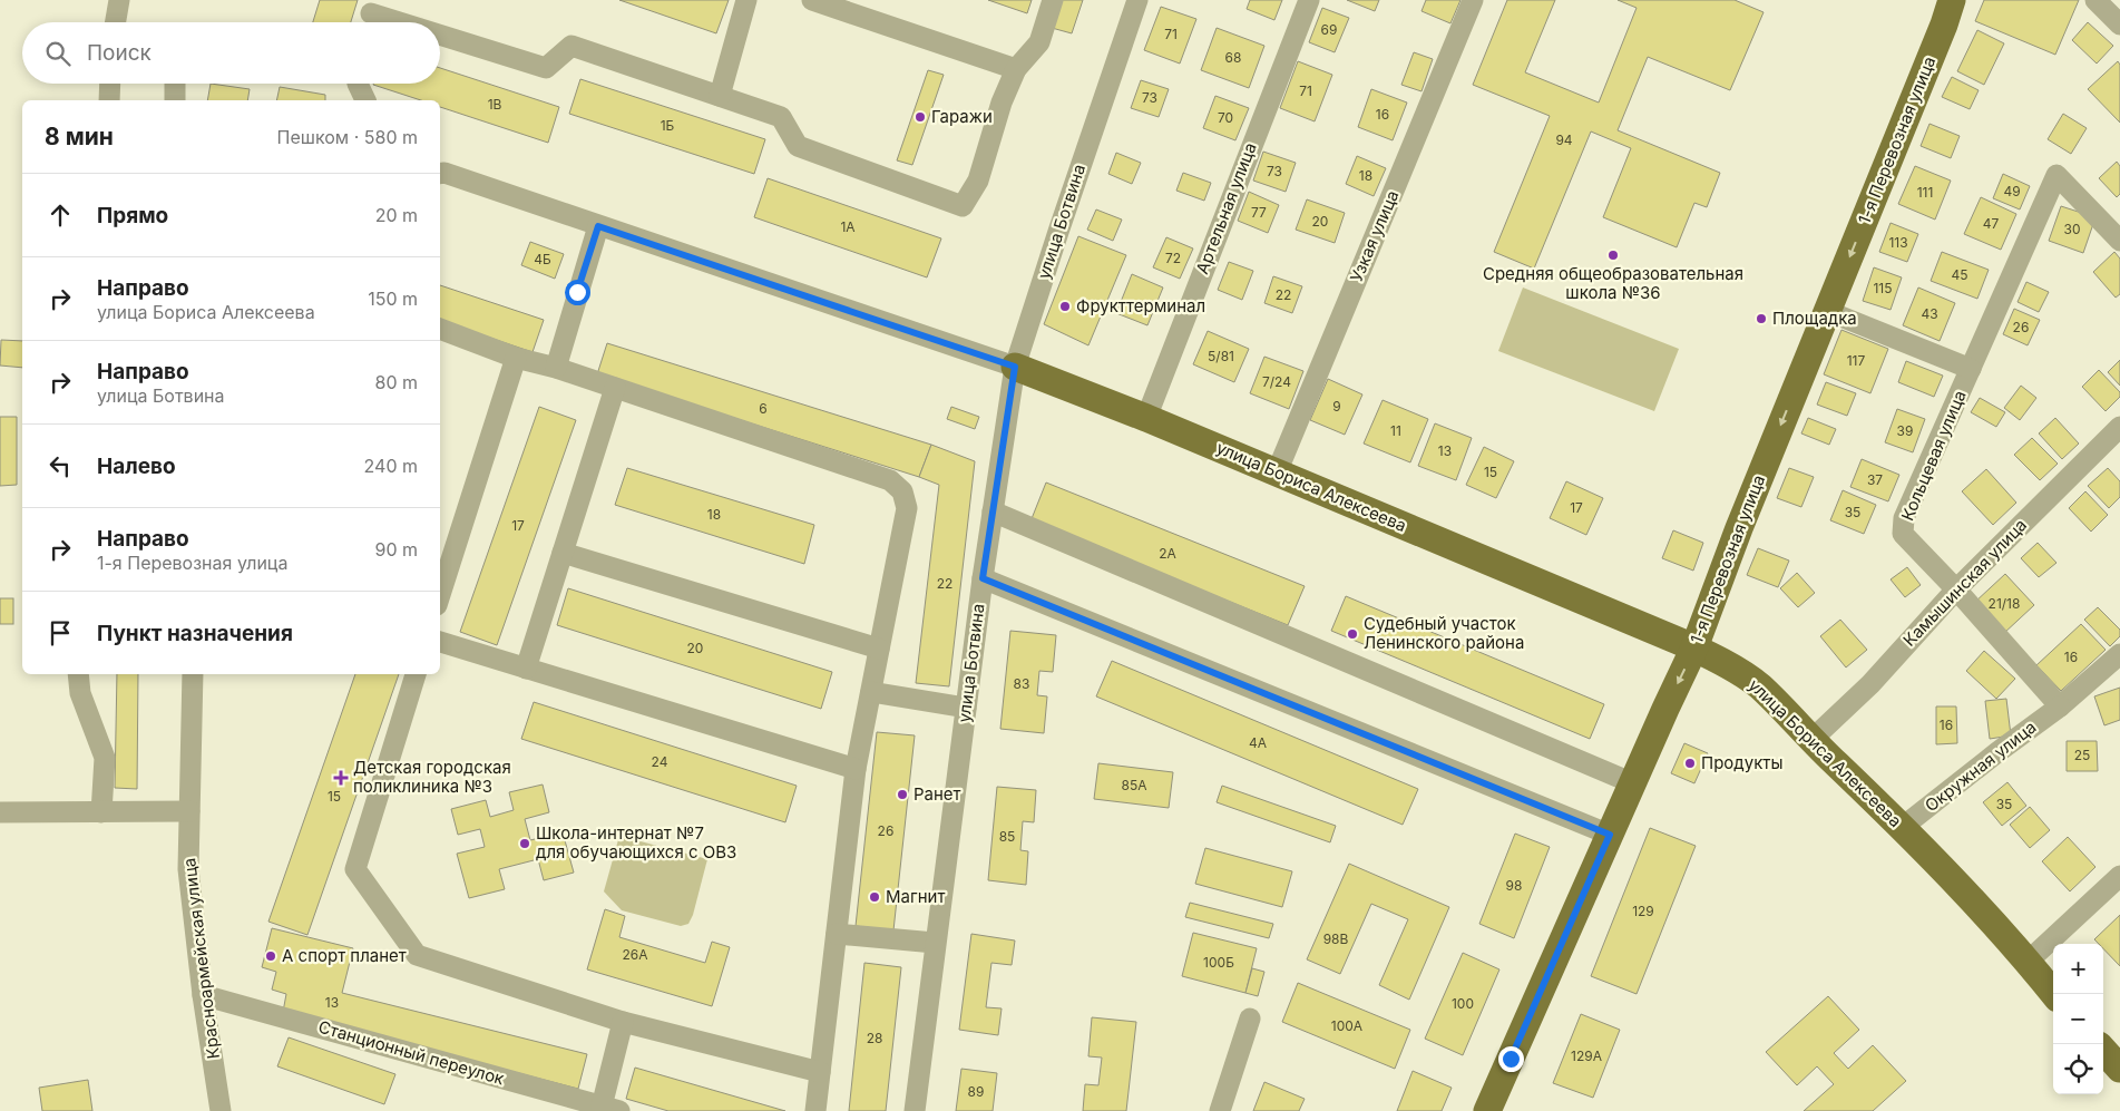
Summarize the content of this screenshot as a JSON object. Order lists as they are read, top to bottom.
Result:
{
  "streets": {
    "main road": ["1-я Перевозная улица", "улица Бориса Алексеева"],
    "street": [
      "Артельная улица",
      "улица Ботвина",
      "Узкая улица",
      "Кольцевая улица",
      "Камышинская улица",
      "Окружная улица",
      "Красноармейская улица",
      "Станционный переулок"
    ]
  },
  "crossings": [
    ["1-я Перевозная улица", "улица Бориса Алексеева"],
    ["Артельная улица", "улица Бориса Алексеева"],
    ["улица Ботвина", "улица Бориса Алексеева"],
    ["Узкая улица", "улица Бориса Алексеева"],
    ["Кольцевая улица", "Камышинская улица"],
    ["Кольцевая улица", "Окружная улица"],
    ["улица Бориса Алексеева", "Камышинская улица"],
    ["улица Бориса Алексеева", "Окружная улица"],
    ["Красноармейская улица", "Станционный переулок"]
  ],
  "one_way": ["1-я Перевозная улица"],
  "places": {
    "other": [
      "Гаражи",
      "Средняя общеобразовательная школа №36",
      "Фрукттерминал",
      "Площадка",
      "Судебный участок Ленинского района",
      "Продукты",
      "Ранет",
      "Школа-интернат №7 для обучающихся с ОВЗ",
      "Магнит",
      "А спорт планет"
    ],
    "health": ["Детская городская поликлиника №3"]
  },
  "house_numbers": [
    "69",
    "71",
    "68",
    "71",
    "73",
    "1В",
    "16",
    "70",
    "1Б",
    "94",
    "73",
    "18",
    "49",
    "111",
    "77",
    "20",
    "47",
    "1А",
    "30",
    "113",
    "72",
    "4Б",
    "45",
    "115",
    "22",
    "43",
    "26",
    "5/81",
    "117",
    "7/24",
    "9",
    "6",
    "11",
    "39",
    "13",
    "15",
    "37",
    "17",
    "35",
    "18",
    "17",
    "2А",
    "22",
    "21/18",
    "20",
    "16",
    "83",
    "16",
    "4А",
    "25",
    "24",
    "85А",
    "15",
    "35",
    "26",
    "85",
    "98",
    "129",
    "98В",
    "26А",
    "100Б",
    "13",
    "100",
    "100А",
    "28",
    "129А",
    "89"
  ],
  "page": {
    "search": "Поиск",
    "heading": ["8 мин", "Пешком · 580 m"],
    "list": [
      ["Прямо", "20 m"],
      ["Направо", "улица Бориса Алексеева", "150 m"],
      ["Направо", "улица Ботвина", "80 m"],
      ["Налево", "240 m"],
      ["Направо", "1-я Перевозная улица", "90 m"],
      "Пункт назначения"
    ],
    "map_buttons": ["+", "−"]
  }
}
